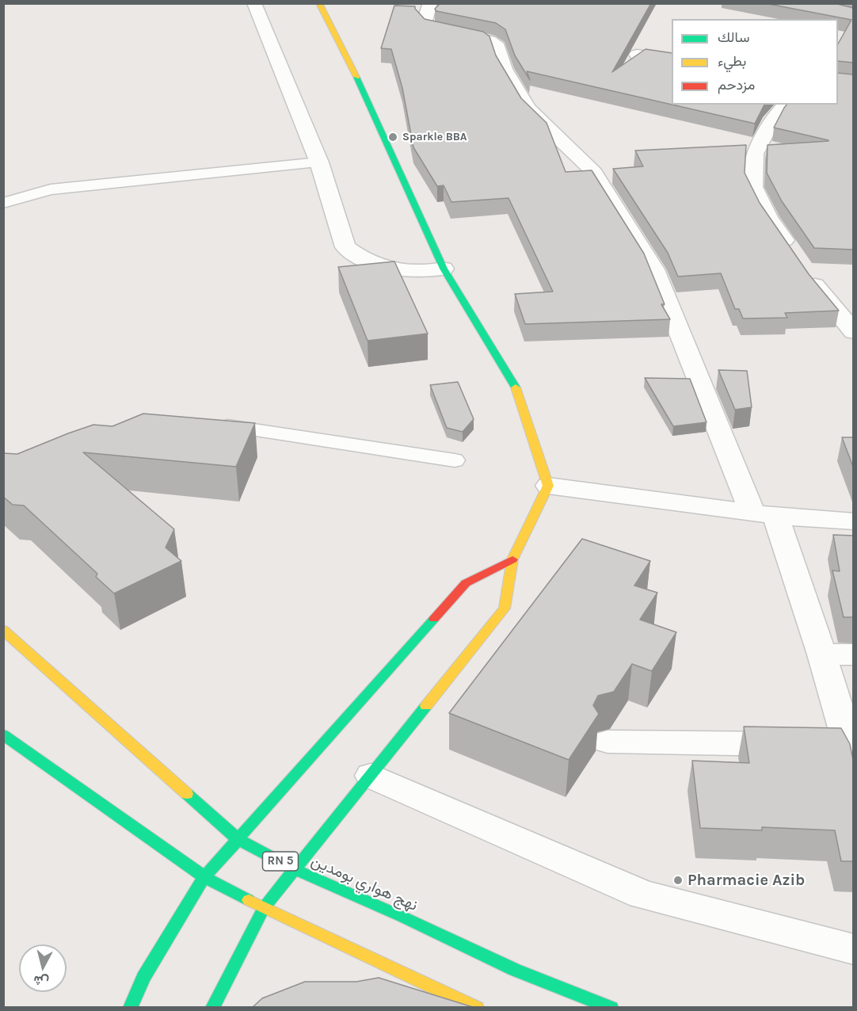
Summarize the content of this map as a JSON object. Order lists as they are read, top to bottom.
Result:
{
  "streets": {
    "street": ["RN 5", "نهج هواري بومدين"]
  },
  "places": ["Sparkle BBA", "Pharmacie Azib"],
  "legend": ["سالك", "بطيء", "مزدحم"],
  "north": "bottom"
}
